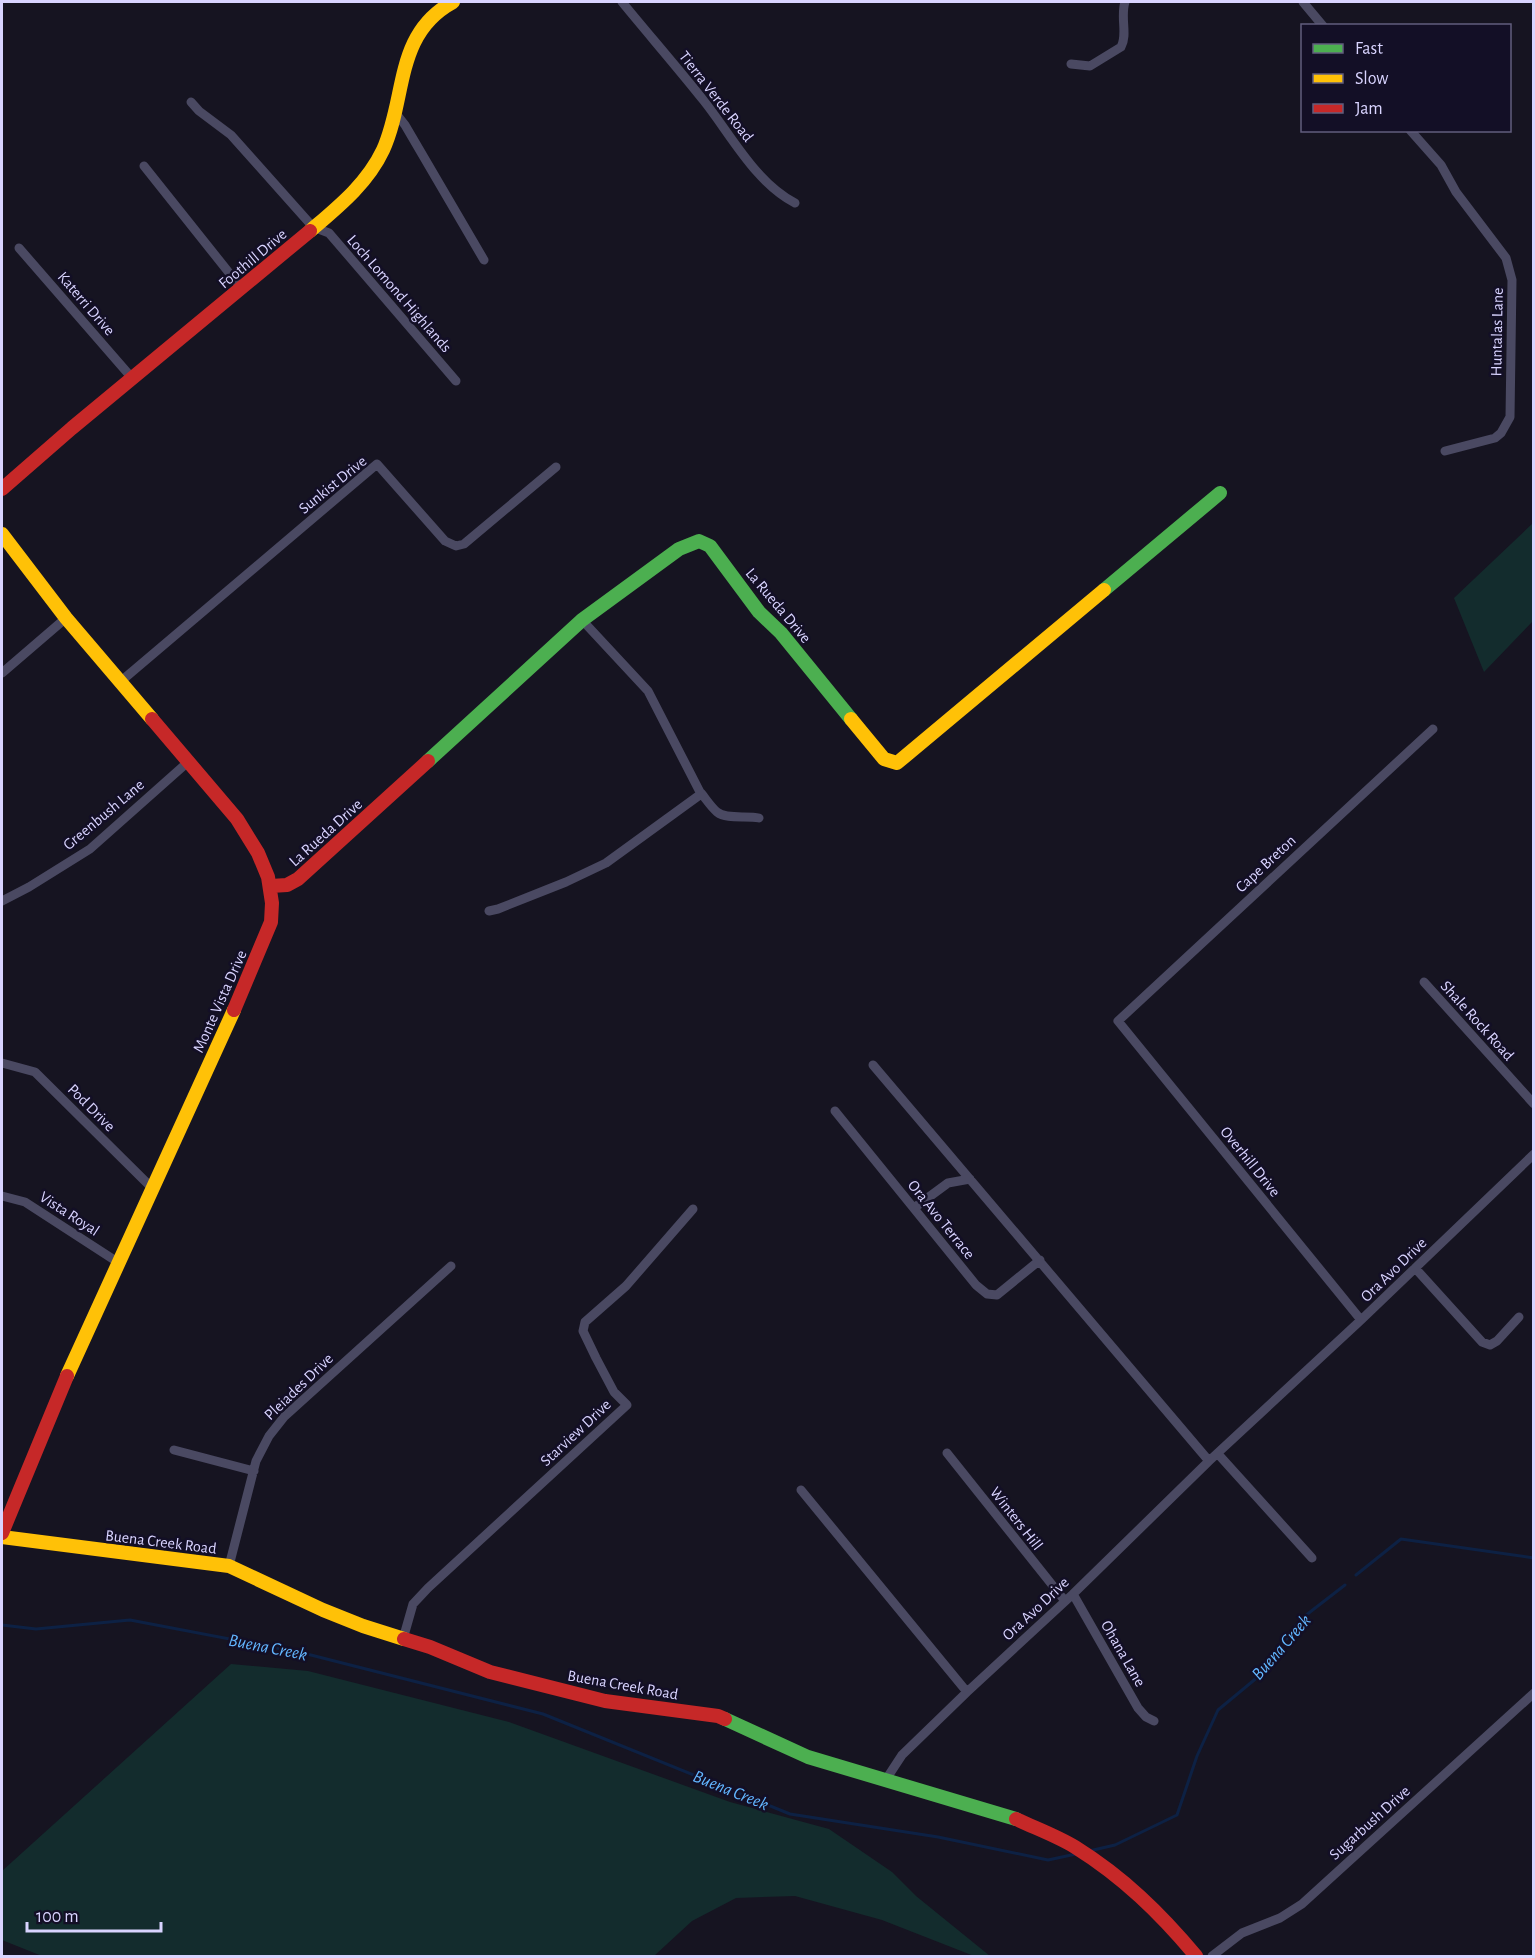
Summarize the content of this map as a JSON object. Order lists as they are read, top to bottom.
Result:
{
  "streets": {
    "main road": [
      "Foothill Drive",
      "La Rueda Drive",
      "Monte Vista Drive",
      "Buena Creek Road"
    ],
    "street": [
      "Tierra Verde Road",
      "Loch Lomond Highlands",
      "Katerri Drive",
      "Huntalas Lane",
      "Sunkist Drive",
      "Greenbush Lane",
      "Cape Breton",
      "Shale Rock Road",
      "Pod Drive",
      "Overhill Drive",
      "Vista Royal",
      "Ora Avo Terrace",
      "Ora Avo Drive",
      "Pleiades Drive",
      "Starview Drive",
      "Winters Hill",
      "Ohana Lane",
      "Sugarbush Drive"
    ]
  },
  "crossings": [
    ["Foothill Drive", "Loch Lomond Highlands"],
    ["Foothill Drive", "Katerri Drive"],
    ["Sunkist Drive", "Monte Vista Drive"],
    ["La Rueda Drive", "Monte Vista Drive"],
    ["Greenbush Lane", "Monte Vista Drive"],
    ["Cape Breton", "Overhill Drive"],
    ["Monte Vista Drive", "Pod Drive"],
    ["Monte Vista Drive", "Vista Royal"],
    ["Monte Vista Drive", "Buena Creek Road"],
    ["Overhill Drive", "Ora Avo Drive"],
    ["Ora Avo Drive", "Winters Hill"],
    ["Ora Avo Drive", "Buena Creek Road"],
    ["Ora Avo Drive", "Ohana Lane"],
    ["Pleiades Drive", "Buena Creek Road"],
    ["Starview Drive", "Buena Creek Road"]
  ],
  "water": ["Buena Creek"],
  "legend": ["Fast", "Slow", "Jam"],
  "scale_bar": "100 m"
}
